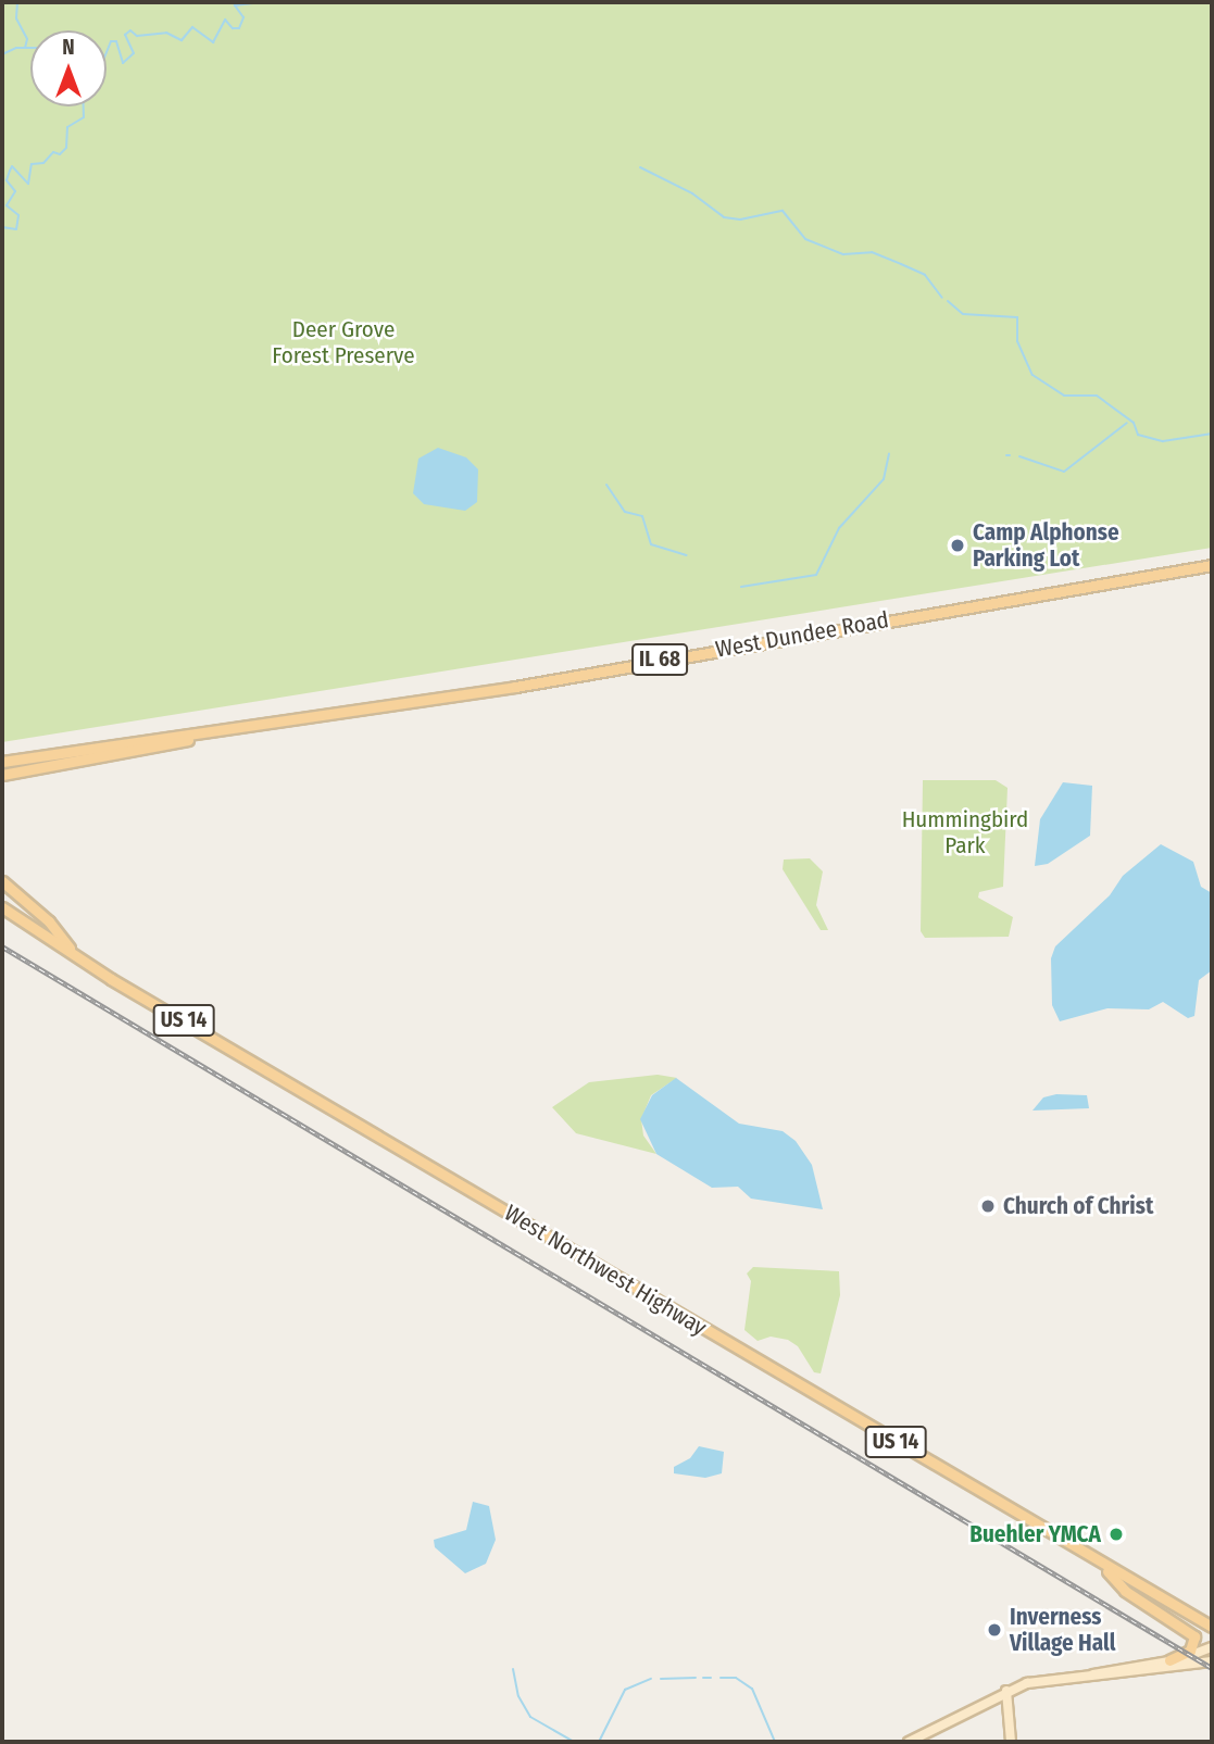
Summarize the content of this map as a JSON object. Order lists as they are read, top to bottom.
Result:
{
  "streets": {
    "main road": [
      "West Dundee Road",
      "IL 68",
      "US 14",
      "West Northwest Highway"
    ]
  },
  "parks": ["Deer Grove Forest Preserve", "Hummingbird Park"],
  "places": [
    "Camp Alphonse Parking Lot",
    "Church of Christ",
    "Buehler YMCA",
    "Inverness Village Hall"
  ],
  "north": "top"
}
